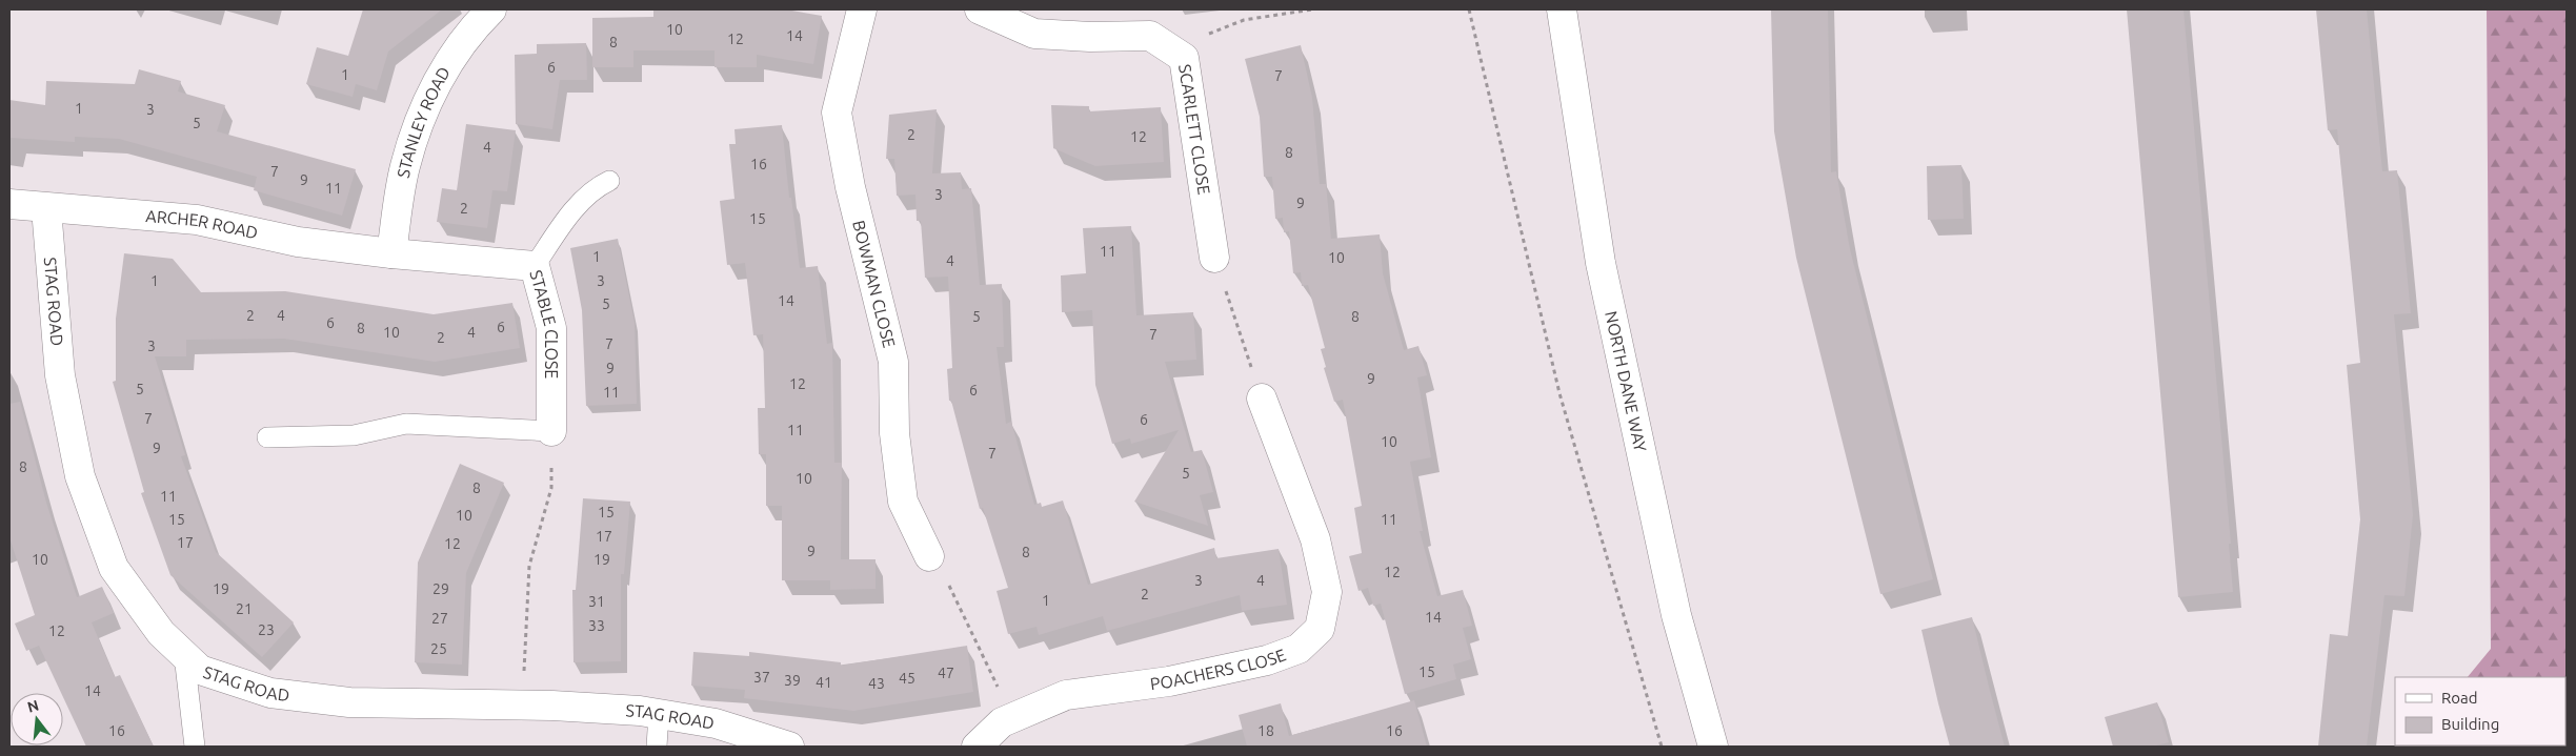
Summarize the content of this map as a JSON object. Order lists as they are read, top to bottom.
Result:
{
  "streets": {
    "street": [
      "STANLEY ROAD",
      "SCARLETT CLOSE",
      "ARCHER ROAD",
      "BOWMAN CLOSE",
      "STAG ROAD",
      "STABLE CLOSE",
      "NORTH DANE WAY",
      "POACHERS CLOSE"
    ]
  },
  "crossings": [
    ["STANLEY ROAD", "ARCHER ROAD"],
    ["STANLEY ROAD", "STABLE CLOSE"],
    ["ARCHER ROAD", "STAG ROAD"],
    ["ARCHER ROAD", "STABLE CLOSE"]
  ],
  "house_numbers": [
    "10",
    "14",
    "12",
    "8",
    "6",
    "1",
    "7",
    "1",
    "3",
    "5",
    "2",
    "12",
    "4",
    "8",
    "16",
    "7",
    "9",
    "11",
    "3",
    "9",
    "2",
    "15",
    "11",
    "1",
    "10",
    "4",
    "1",
    "3",
    "14",
    "5",
    "2",
    "4",
    "5",
    "8",
    "6",
    "6",
    "8",
    "10",
    "4",
    "7",
    "2",
    "7",
    "3",
    "9",
    "9",
    "12",
    "5",
    "6",
    "11",
    "7",
    "6",
    "11",
    "10",
    "9",
    "7",
    "8",
    "5",
    "10",
    "8",
    "11",
    "15",
    "10",
    "15",
    "11",
    "17",
    "17",
    "12",
    "9",
    "8",
    "10",
    "19",
    "12",
    "3",
    "4",
    "19",
    "29",
    "2",
    "1",
    "31",
    "21",
    "14",
    "27",
    "33",
    "23",
    "12",
    "25",
    "15",
    "47",
    "37",
    "45",
    "39",
    "41",
    "43",
    "14",
    "16",
    "18",
    "16"
  ],
  "legend": ["Road", "Building"],
  "north": "top"
}
